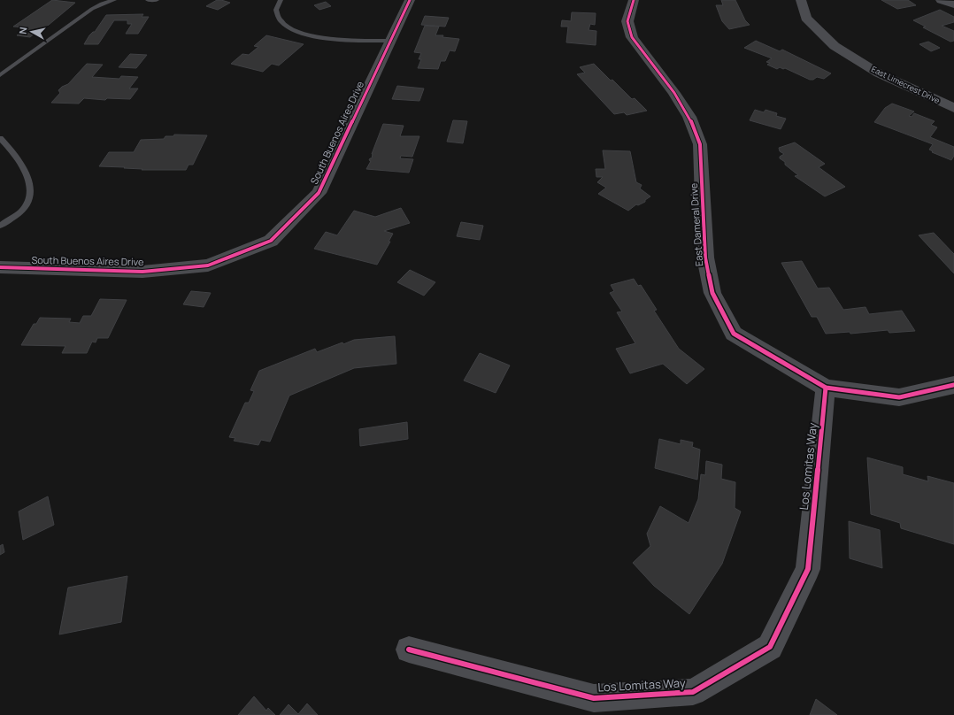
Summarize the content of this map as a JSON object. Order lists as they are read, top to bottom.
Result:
{
  "streets": {
    "street": [
      "East Limecrest Drive",
      "South Buenos Aires Drive",
      "East Dameral Drive",
      "Los Lomitas Way"
    ]
  },
  "crossings": [
    ["East Dameral Drive", "Los Lomitas Way"]
  ],
  "north": "left"
}
